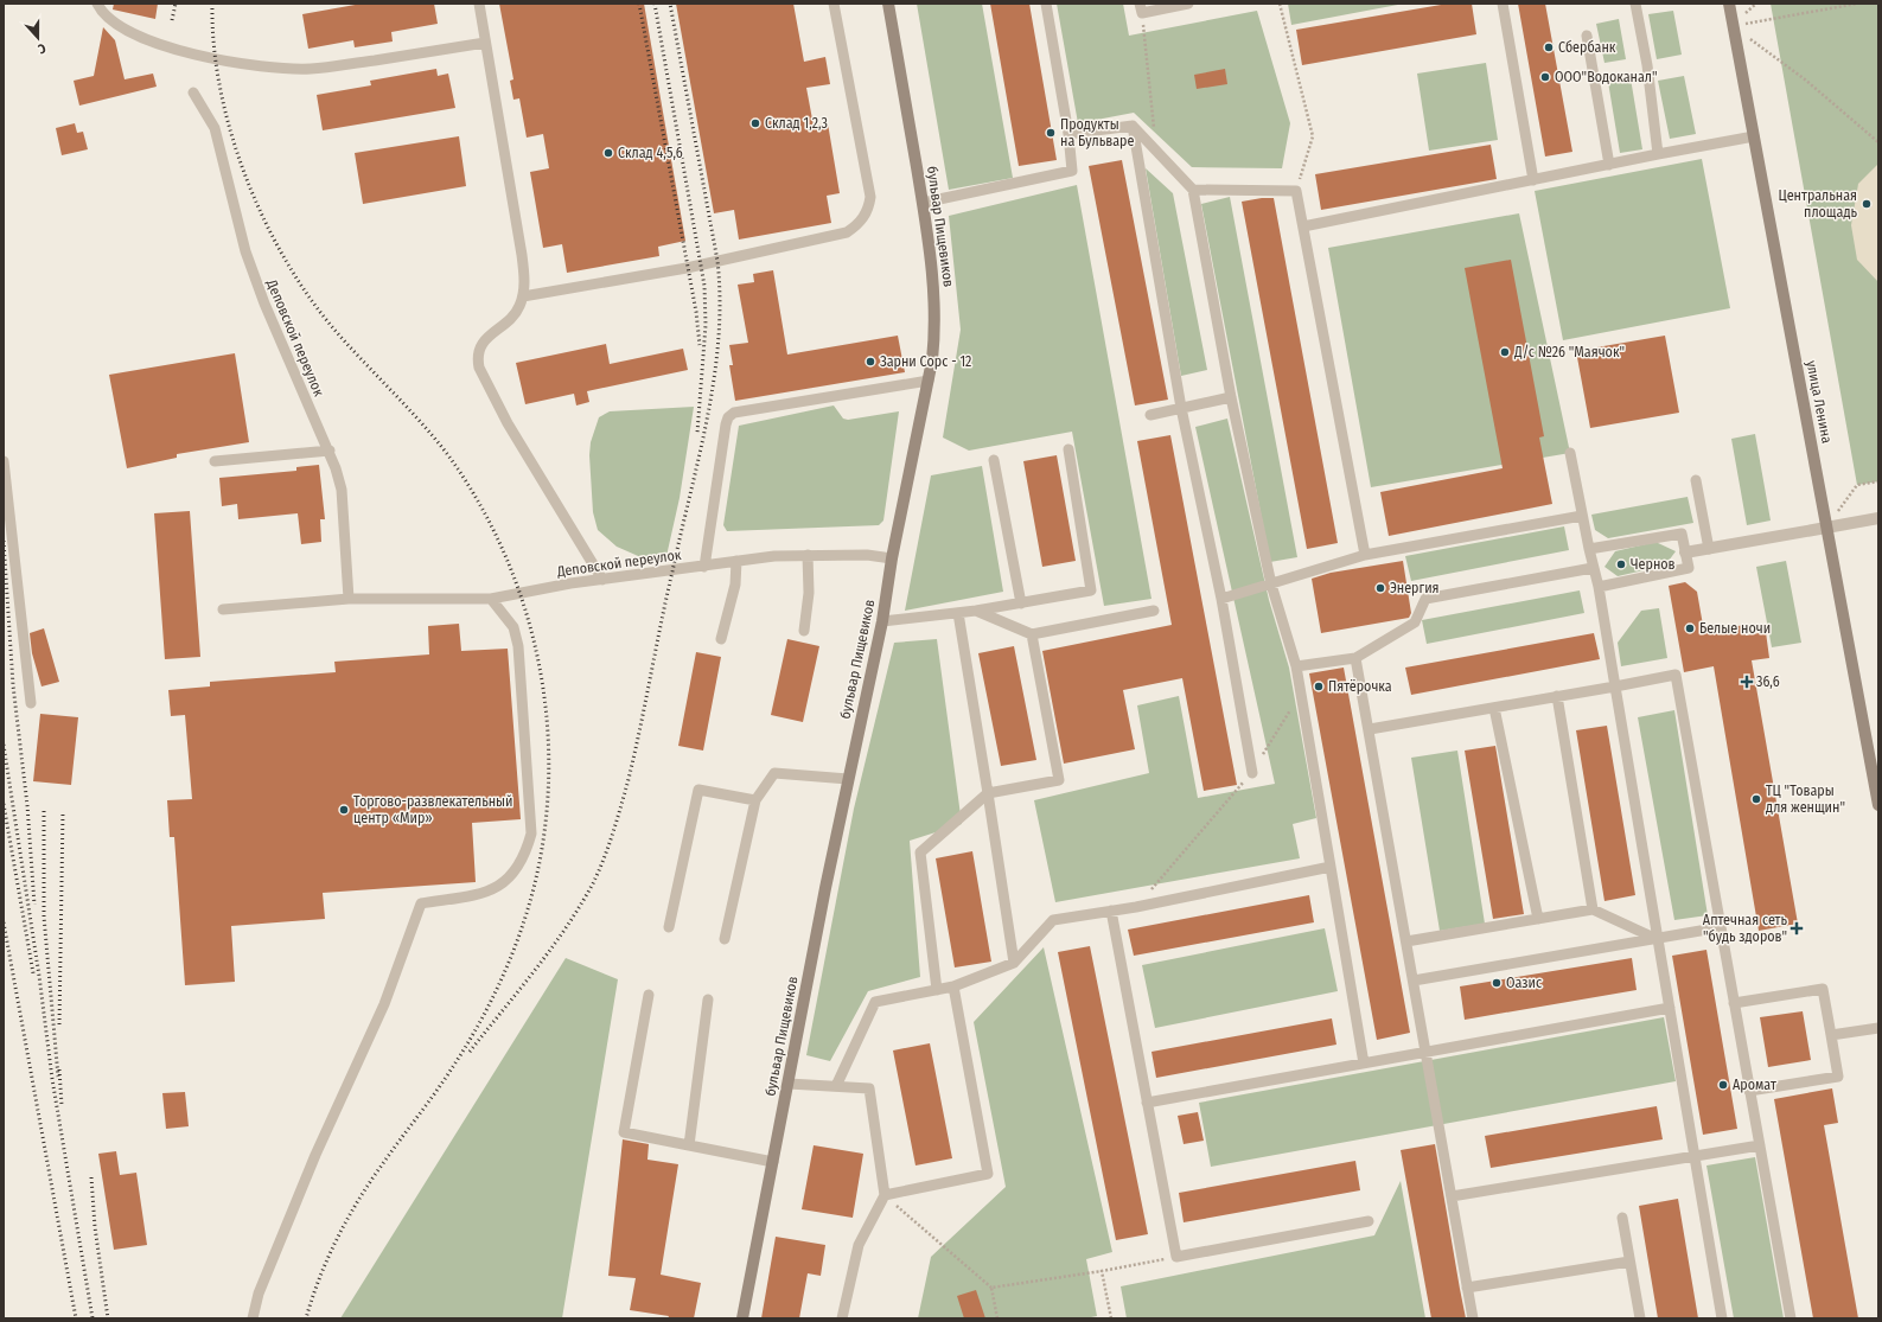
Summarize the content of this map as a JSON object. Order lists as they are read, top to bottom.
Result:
{
  "streets": {
    "main road": ["бульвар Пищевиков", "улица Ленина"],
    "lane": ["Деповской переулок"]
  },
  "crossings": [
    ["бульвар Пищевиков", "Деповской переулок"]
  ],
  "places": {
    "other": [
      "Сбербанк",
      "ООО\"Водоканал\"",
      "Склад 1,2,3",
      "Продукты на Бульваре",
      "Склад 4,5,6",
      "Центральная площадь",
      "Д/с №26 \"Маячок\"",
      "Зарни Сорс - 12",
      "Чернов",
      "Энергия",
      "Белые ночи",
      "Пятёрочка",
      "ТЦ \"Товары для женщин\"",
      "Торгово-развлекательный центр «Мир»",
      "Оазис",
      "Аромат"
    ],
    "health": ["36,6", "Аптечная сеть \"будь здоров\""]
  },
  "north": "bottom"
}
